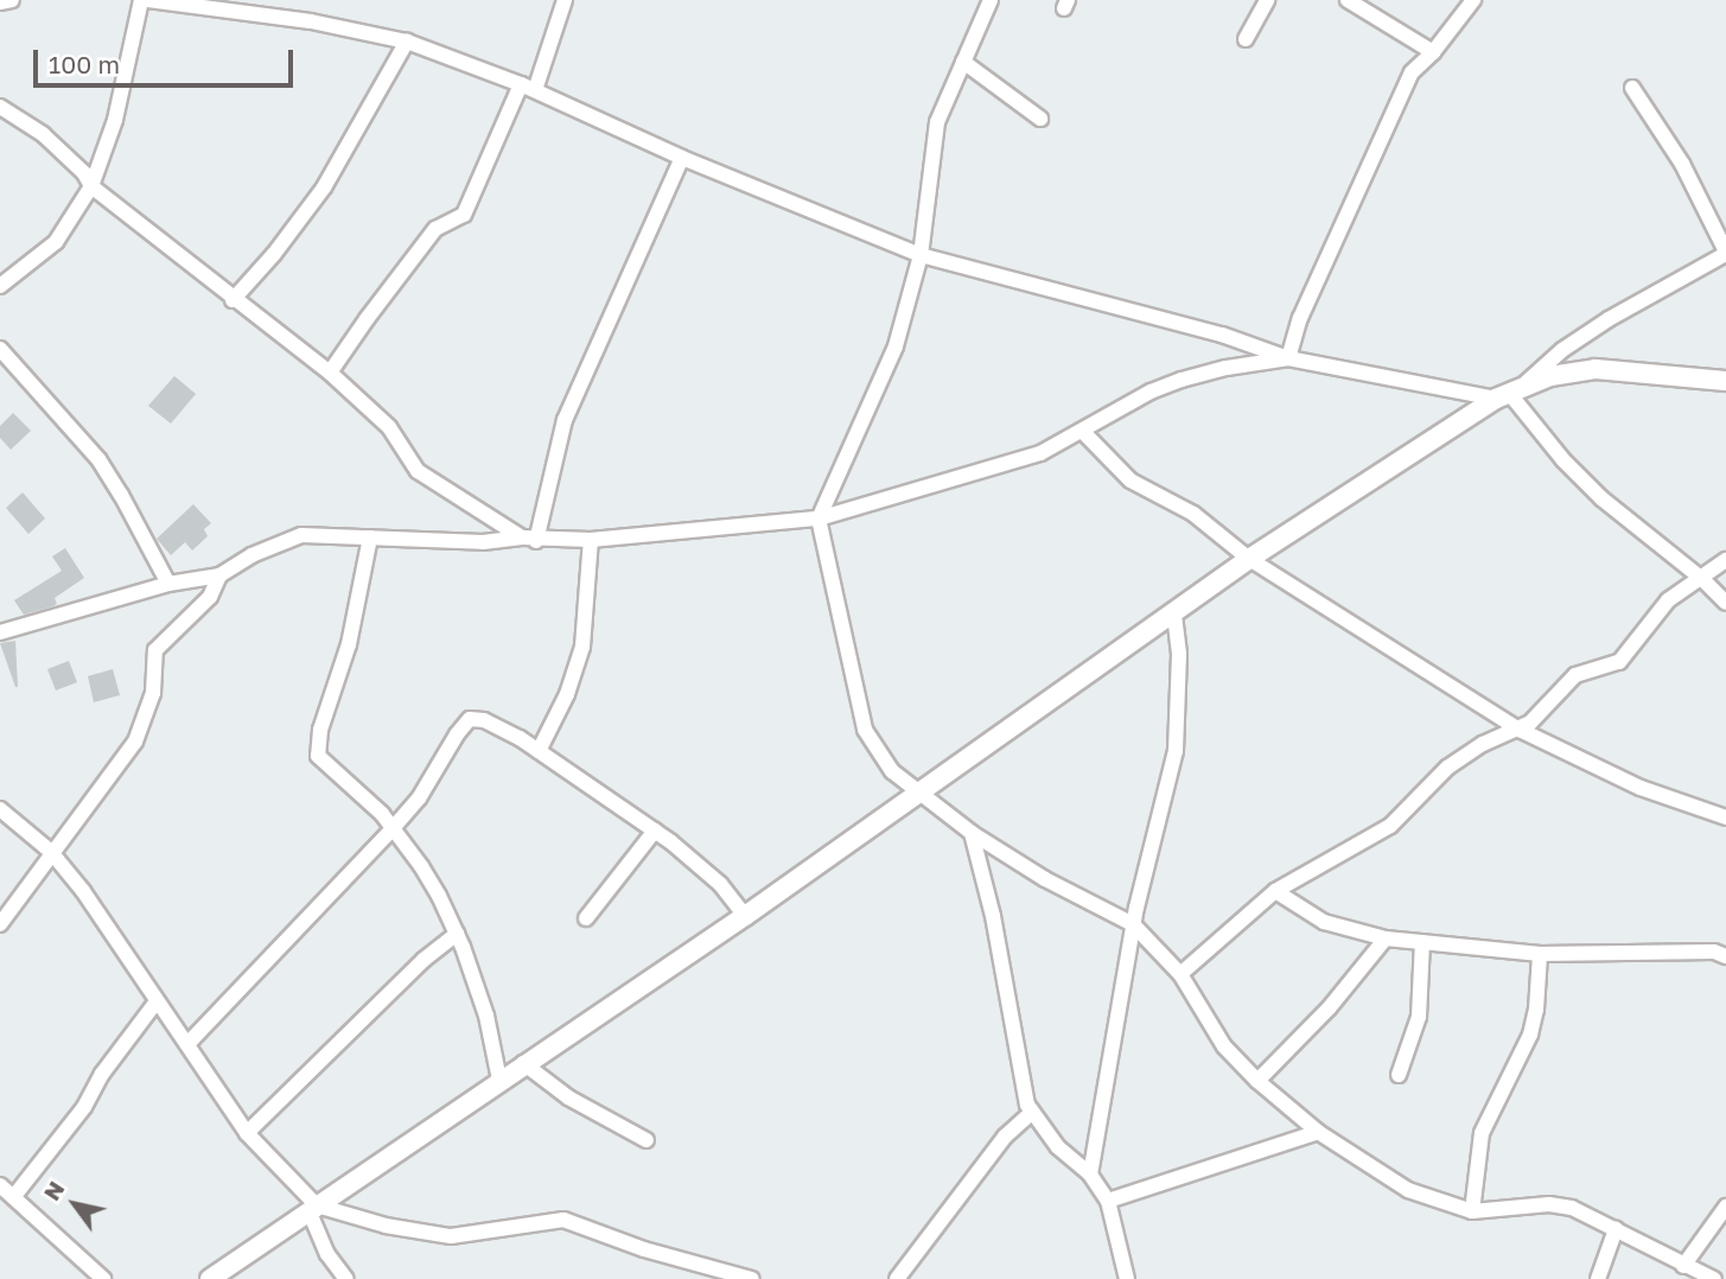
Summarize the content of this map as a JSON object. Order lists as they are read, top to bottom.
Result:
{
  "scale_bar": "100 m",
  "north": "top left"
}
